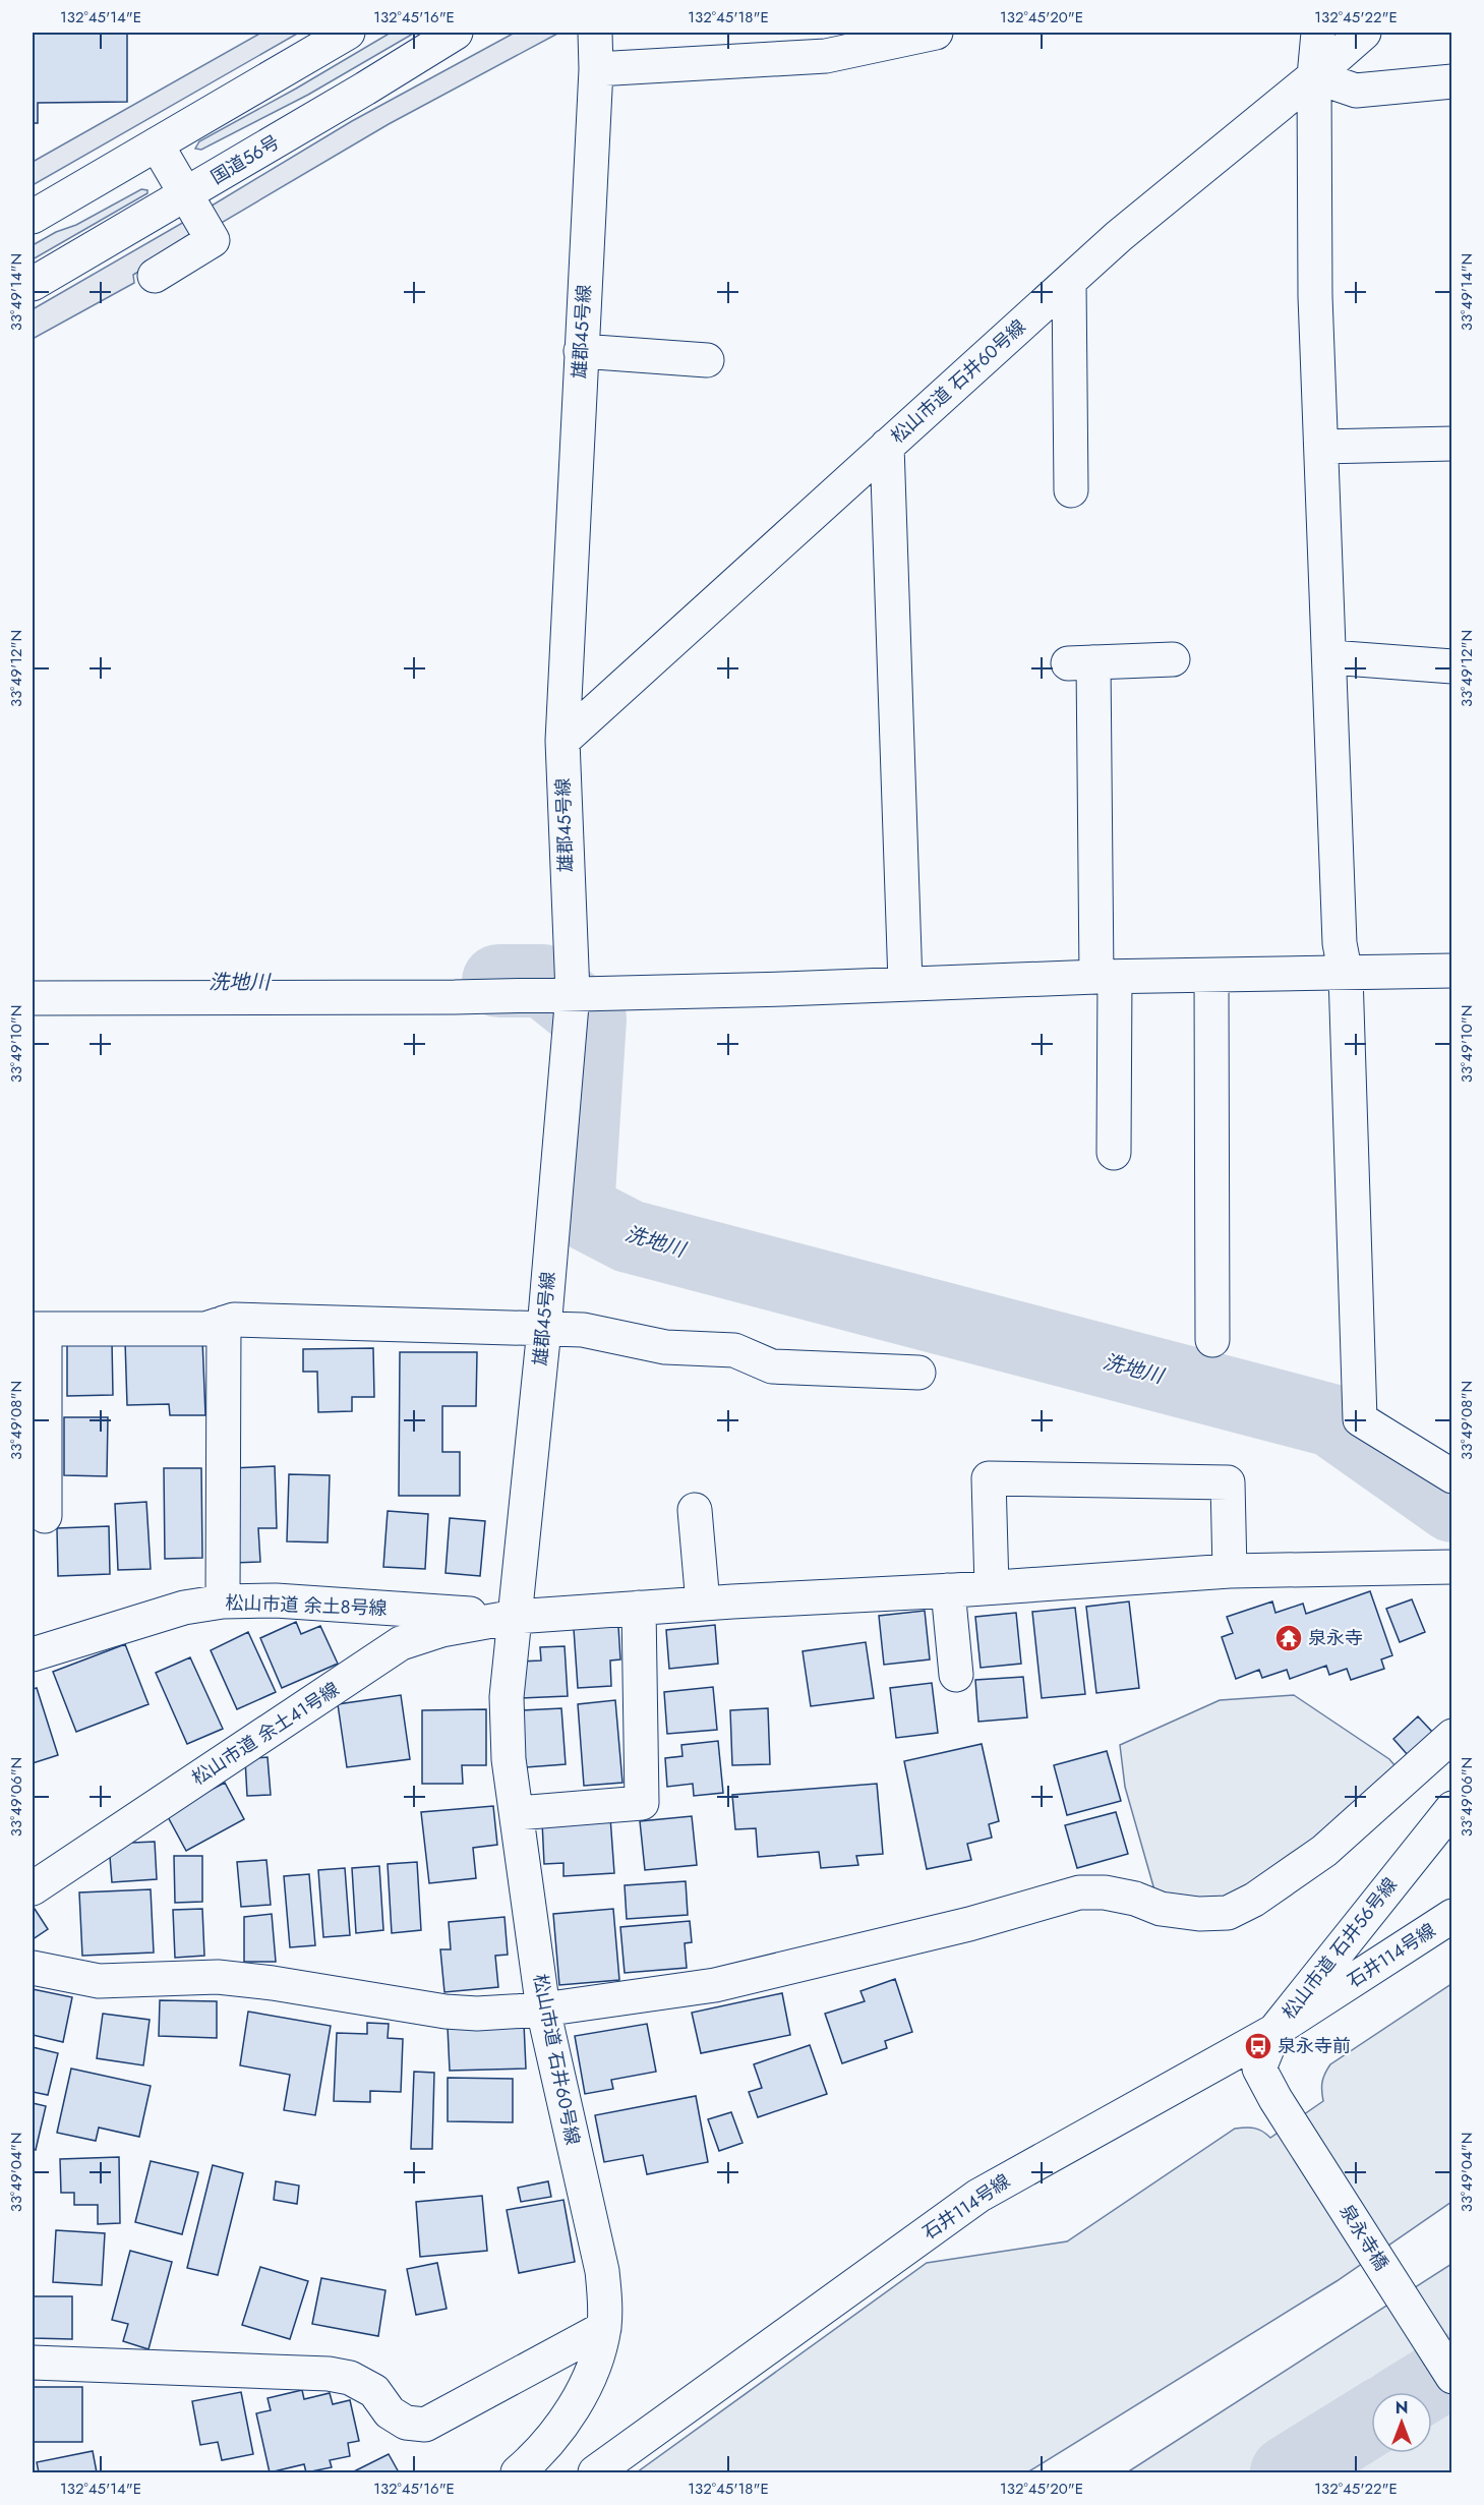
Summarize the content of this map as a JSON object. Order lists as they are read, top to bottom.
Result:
{
  "streets": {
    "main road": [
      "国道56号",
      "雄郡45号線",
      "松山市道 石井60号線",
      "松山市道 余土8号線",
      "松山市道 余土41号線",
      "松山市道 石井56号線",
      "石井114号線",
      "泉永寺橋"
    ]
  },
  "crossings": [
    ["雄郡45号線", "松山市道 石井60号線"],
    ["雄郡45号線", "松山市道 余土8号線"],
    ["雄郡45号線", "松山市道 余土41号線"],
    ["松山市道 石井60号線", "松山市道 余土8号線"],
    ["松山市道 石井60号線", "松山市道 余土41号線"],
    ["松山市道 余土8号線", "松山市道 余土41号線"],
    ["松山市道 石井56号線", "石井114号線"],
    ["松山市道 石井56号線", "泉永寺橋"]
  ],
  "water": ["洗地川"],
  "places": {
    "temple": ["泉永寺"],
    "bus stop": ["泉永寺前"]
  },
  "north": "top",
  "coordinates": [
    "132°45'14\"E",
    "132°45'16\"E",
    "132°45'18\"E",
    "132°45'20\"E",
    "132°45'22\"E",
    "33°49'14\"N",
    "33°49'12\"N",
    "33°49'10\"N",
    "33°49'08\"N",
    "33°49'06\"N",
    "33°49'04\"N"
  ]
}
